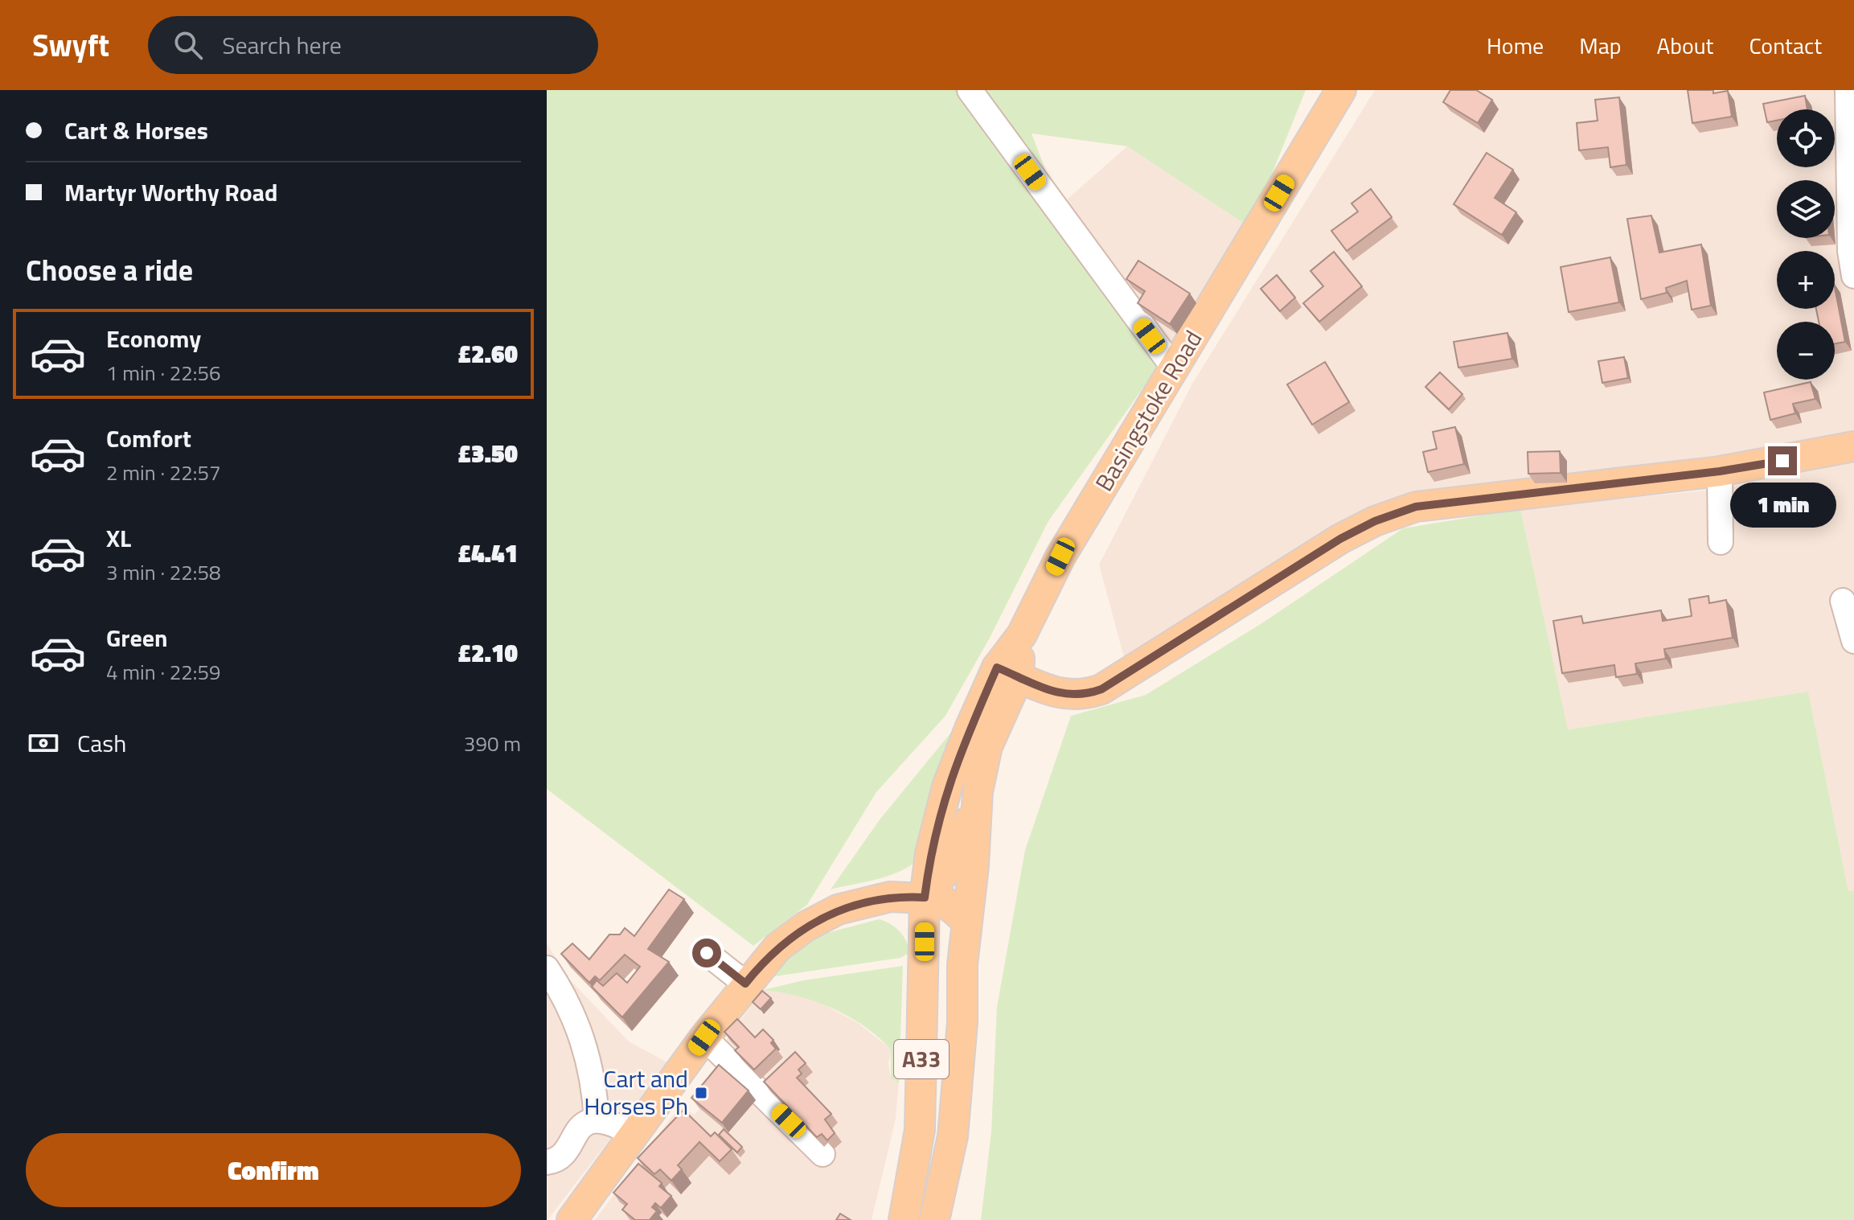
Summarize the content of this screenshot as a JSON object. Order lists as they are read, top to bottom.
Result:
{
  "streets": {
    "main road": ["Basingstoke Road", "A33"]
  },
  "crossings": [
    ["Basingstoke Road", "A33"]
  ],
  "places": {
    "transit": ["Cart and Horses Ph"]
  },
  "page": {
    "header": "Swyft",
    "search": "Search here",
    "nav": [
      "Home",
      "Map",
      "About",
      "Contact"
    ],
    "banner": ["Cart & Horses", "Martyr Worthy Road"],
    "map_buttons": ["+", "−"],
    "heading": "Choose a ride",
    "list": [
      {
        "name": "Economy",
        "note": "1 min · 22:56",
        "value": "£2.60"
      },
      {
        "name": "Comfort",
        "note": "2 min · 22:57",
        "value": "£3.50"
      },
      {
        "name": "XL",
        "note": "3 min · 22:58",
        "value": "£4.41"
      },
      {
        "name": "Green",
        "note": "4 min · 22:59",
        "value": "£2.10"
      }
    ],
    "bubble": "1 min",
    "pay": ["Cash", "390 m"],
    "buttons": "Confirm"
  }
}
